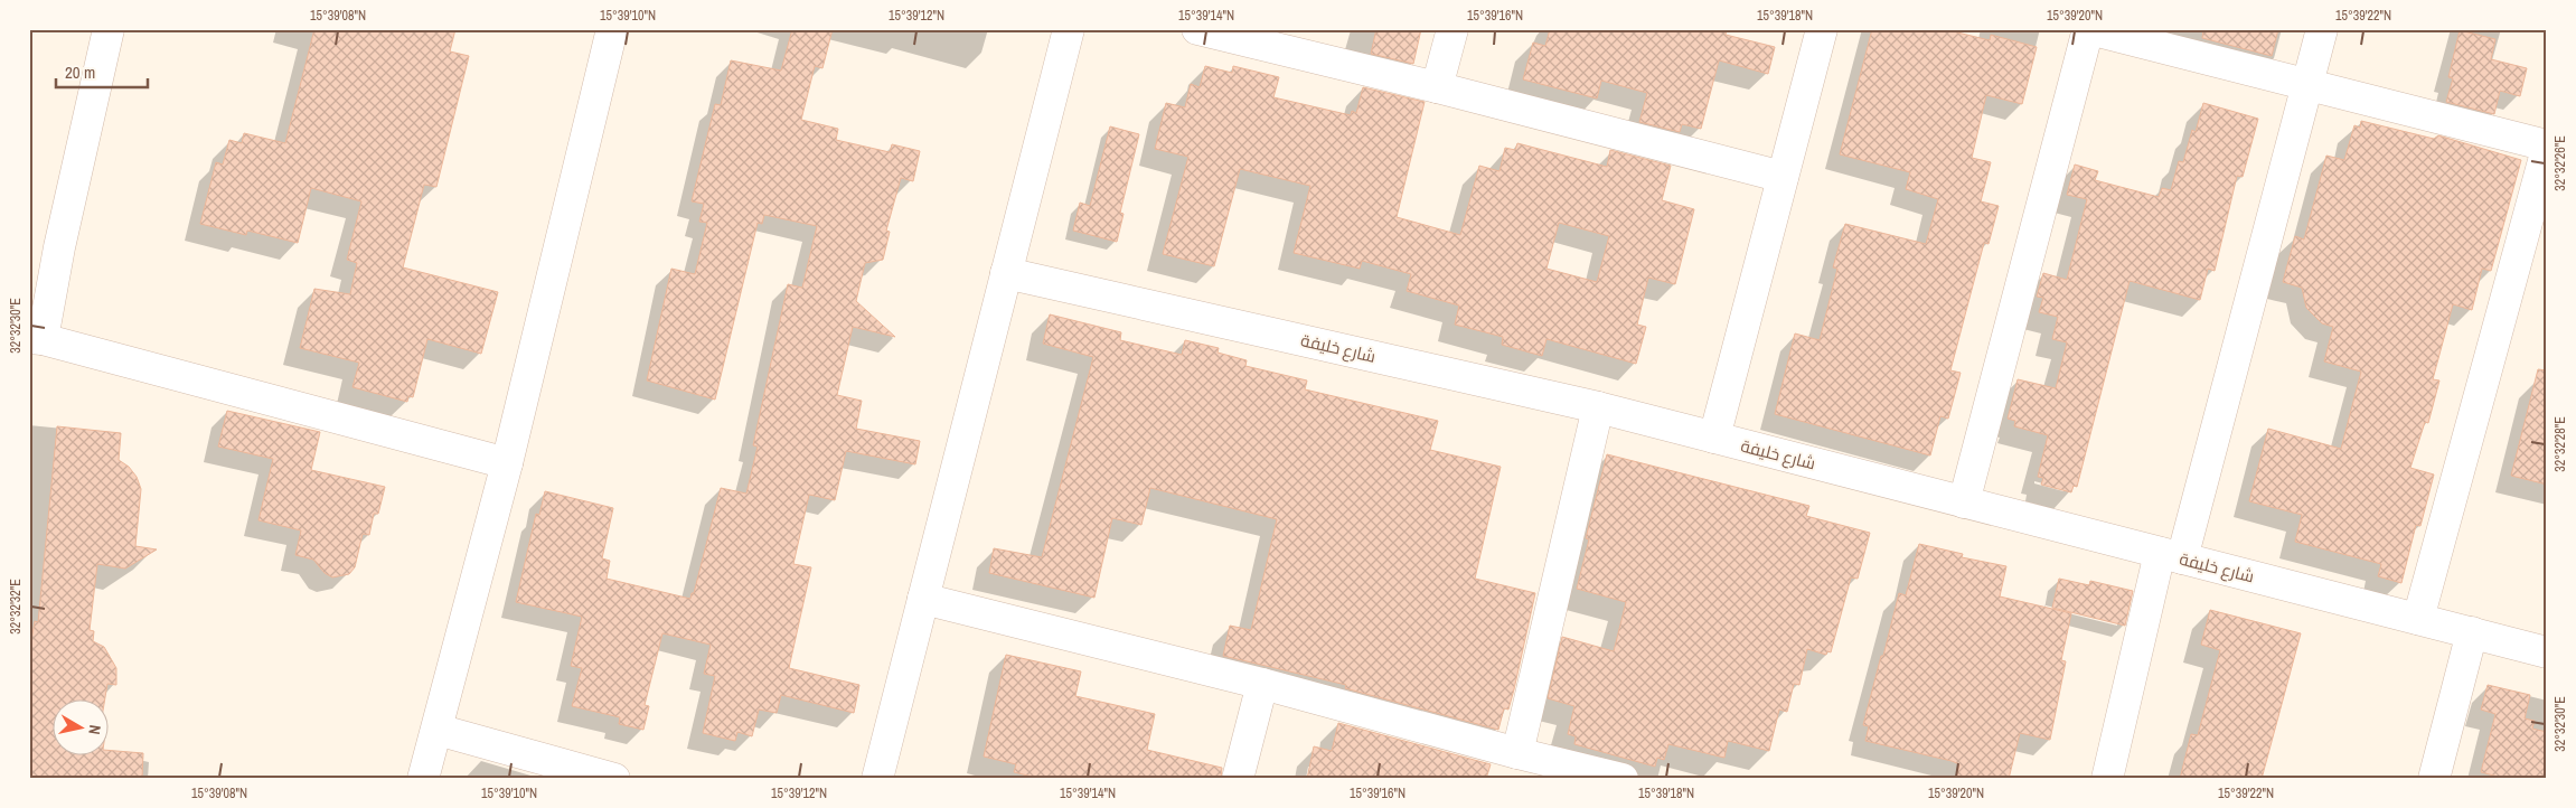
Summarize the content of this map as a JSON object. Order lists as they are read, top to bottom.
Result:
{
  "streets": {
    "street": ["شارع خليفة"]
  },
  "scale_bar": "20 m",
  "north": "right",
  "coordinates": [
    "15°39'08\"N",
    "15°39'10\"N",
    "15°39'12\"N",
    "15°39'14\"N",
    "15°39'16\"N",
    "15°39'18\"N",
    "15°39'20\"N",
    "15°39'22\"N",
    "32°32'26\"E",
    "32°32'30\"E",
    "32°32'28\"E",
    "32°32'32\"E"
  ]
}
